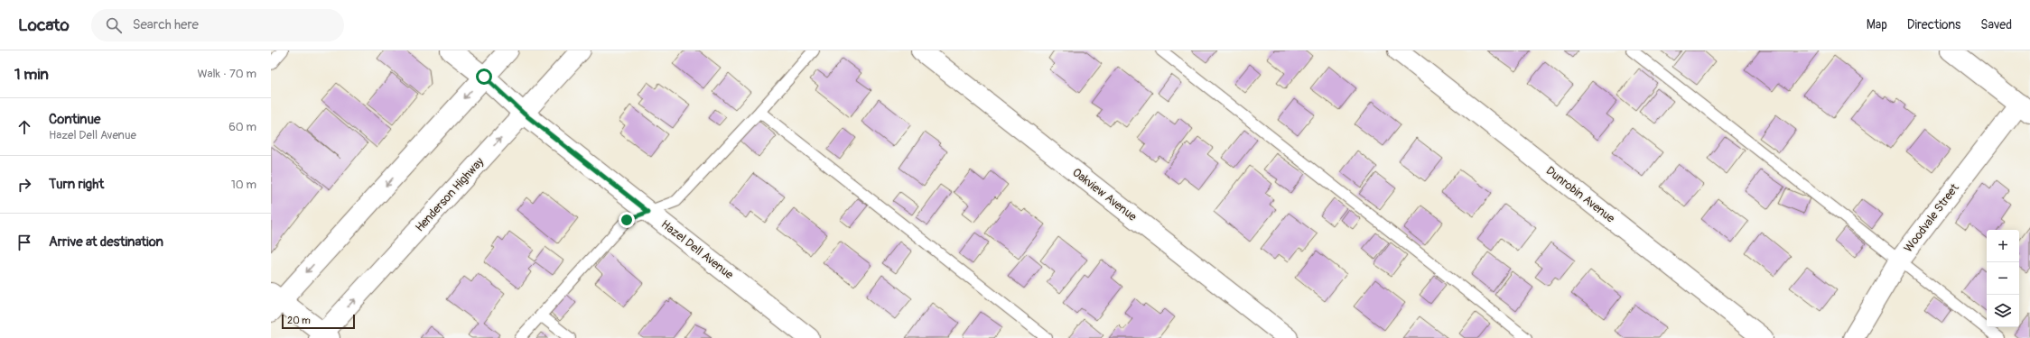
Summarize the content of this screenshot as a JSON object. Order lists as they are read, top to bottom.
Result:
{
  "streets": {
    "street": [
      "Henderson Highway",
      "Oakview Avenue",
      "Dunrobin Avenue",
      "Woodvale Street",
      "Hazel Dell Avenue"
    ]
  },
  "crossings": [
    ["Henderson Highway", "Hazel Dell Avenue"]
  ],
  "scale_bar": "20 m",
  "page": {
    "header": "Locato",
    "search": "Search here",
    "nav": ["Map", "Directions", "Saved"],
    "heading": ["1 min", "Walk · 70 m"],
    "list": [
      ["Continue", "Hazel Dell Avenue", "60 m"],
      ["Turn right", "10 m"],
      "Arrive at destination"
    ],
    "map_buttons": ["+", "−"],
    "scale": "20 m"
  }
}
